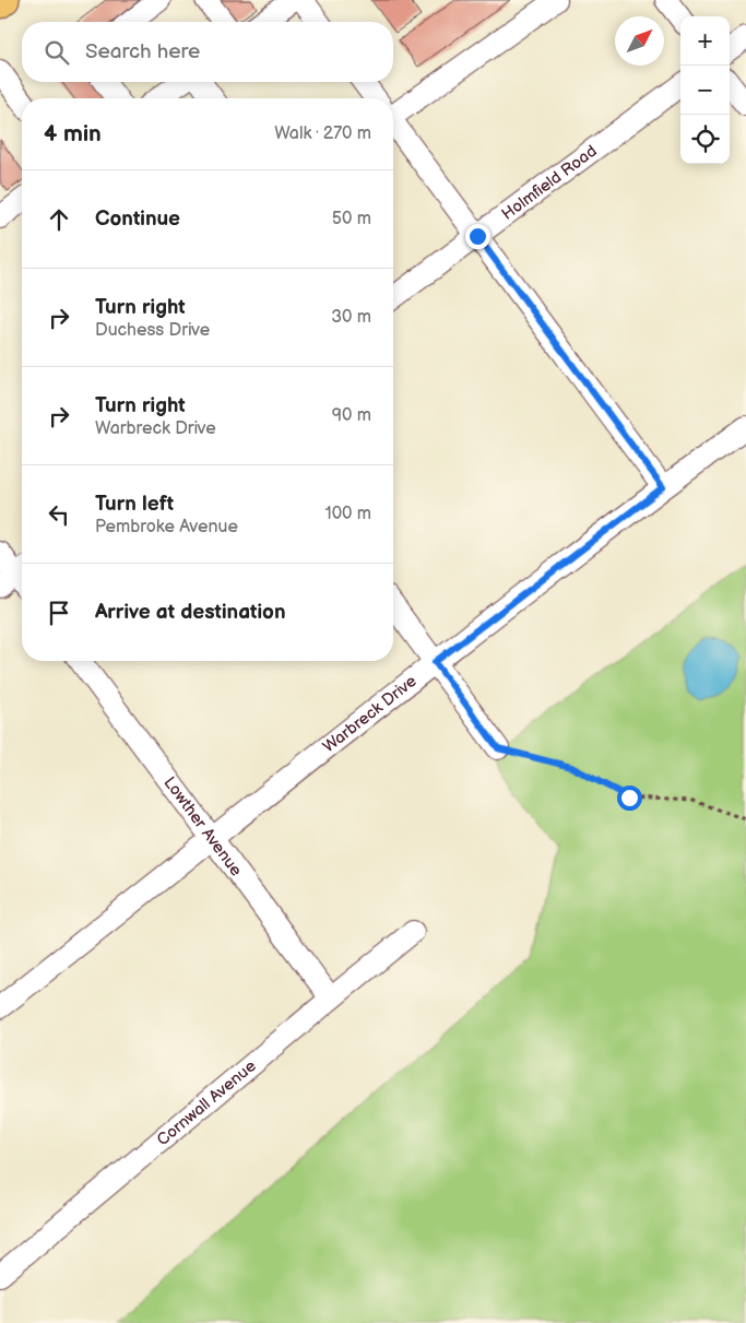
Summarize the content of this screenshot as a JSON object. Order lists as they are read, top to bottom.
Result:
{
  "streets": {
    "street": [
      "Holmfield Road",
      "Warbreck Drive",
      "Lowther Avenue",
      "Cornwall Avenue"
    ]
  },
  "crossings": [
    ["Warbreck Drive", "Lowther Avenue"],
    ["Lowther Avenue", "Cornwall Avenue"]
  ],
  "north": "top right",
  "page": {
    "map_buttons": ["+", "−"],
    "search": "Search here",
    "heading": ["4 min", "Walk · 270 m"],
    "list": [
      ["Continue", "50 m"],
      ["Turn right", "Duchess Drive", "30 m"],
      ["Turn right", "Warbreck Drive", "90 m"],
      ["Turn left", "Pembroke Avenue", "100 m"],
      "Arrive at destination"
    ]
  }
}
